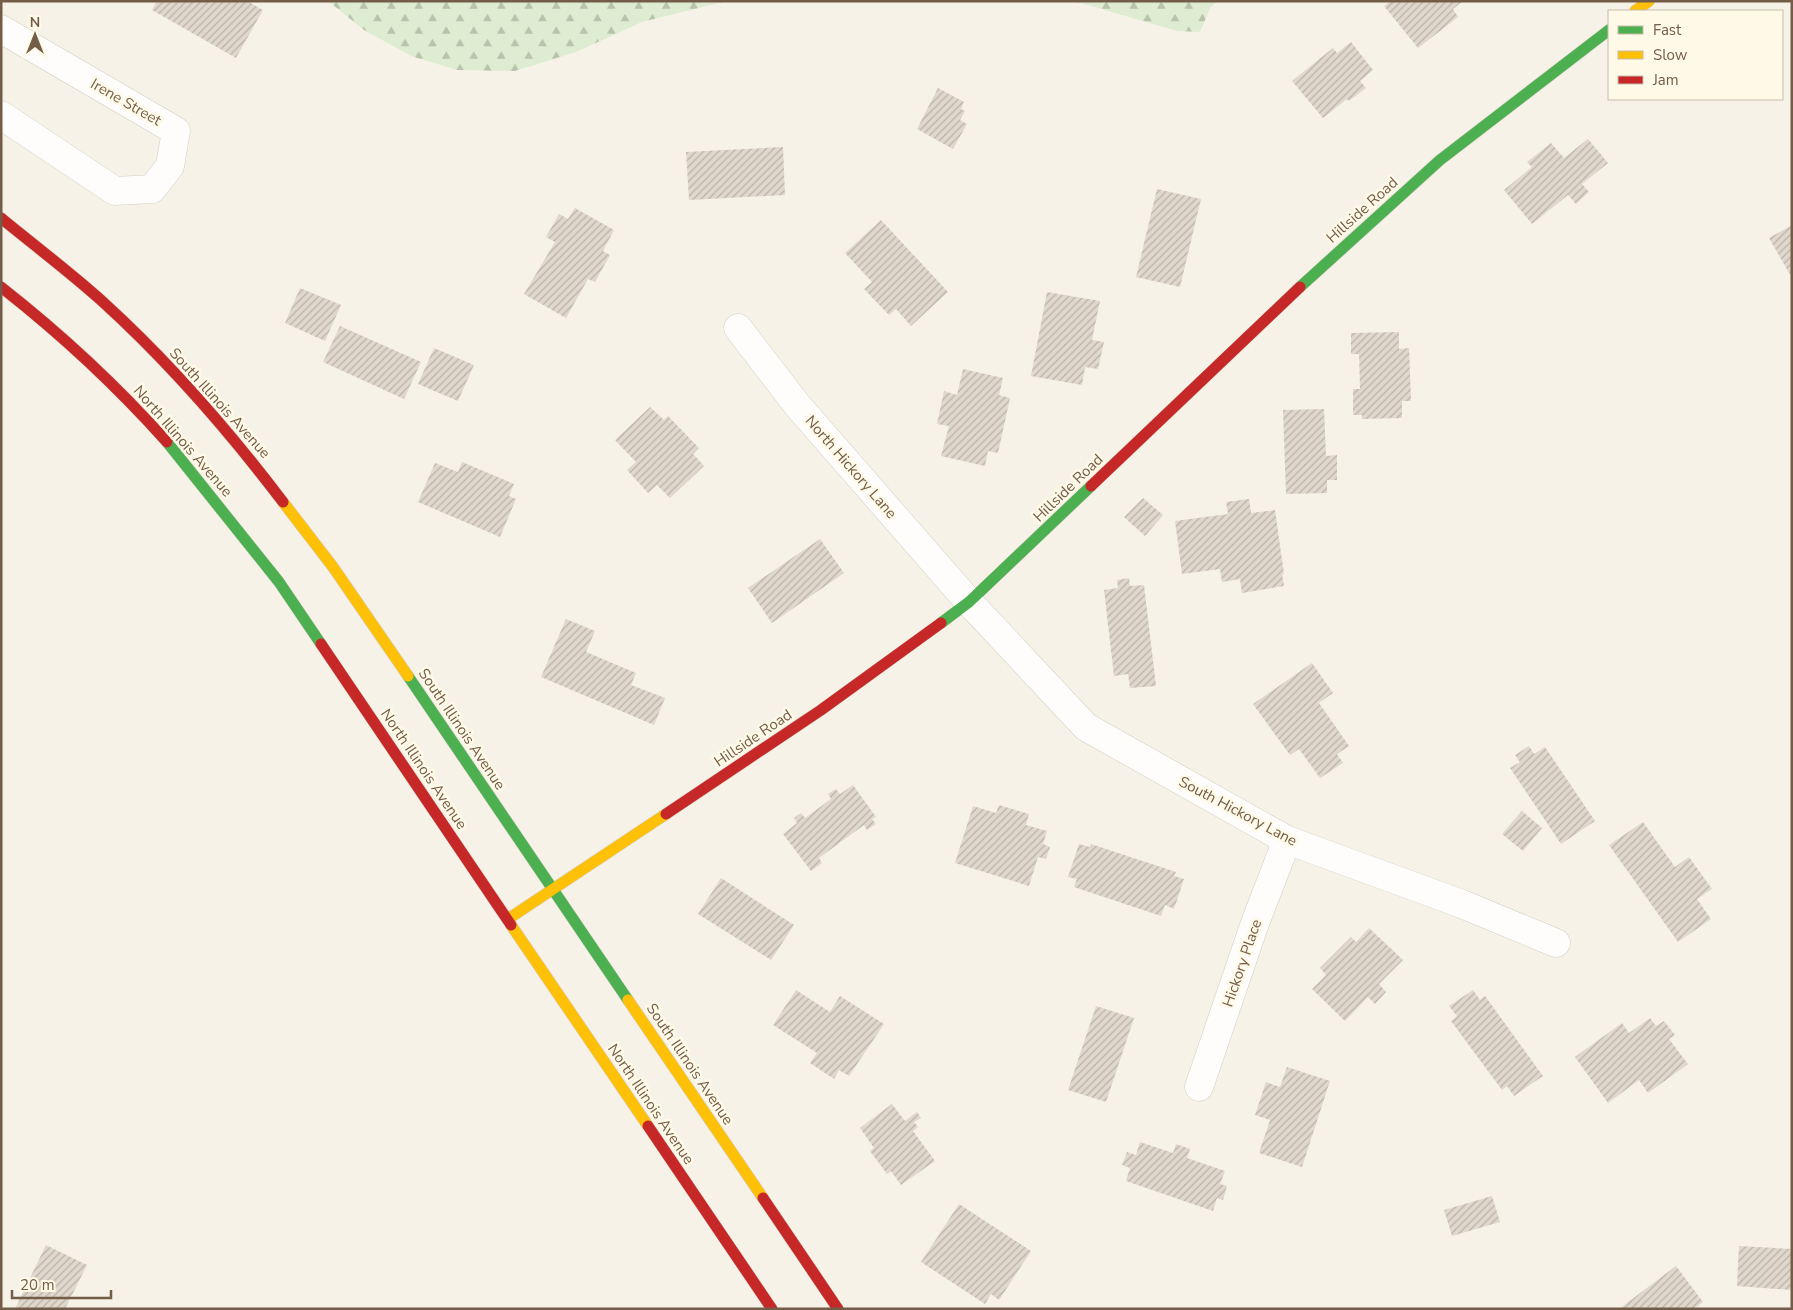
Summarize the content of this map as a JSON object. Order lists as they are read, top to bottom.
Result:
{
  "streets": {
    "main road": ["Hillside Road", "South Illinois Avenue", "North Illinois Avenue"],
    "street": [
      "Irene Street",
      "North Hickory Lane",
      "South Hickory Lane",
      "Hickory Place"
    ]
  },
  "crossings": [
    ["Hillside Road", "South Illinois Avenue"],
    ["Hillside Road", "North Illinois Avenue"],
    ["Hillside Road", "North Hickory Lane"],
    ["Hillside Road", "South Hickory Lane"],
    ["North Hickory Lane", "South Hickory Lane"],
    ["South Hickory Lane", "Hickory Place"]
  ],
  "legend": ["Fast", "Slow", "Jam"],
  "scale_bar": "20 m",
  "north": "top"
}
